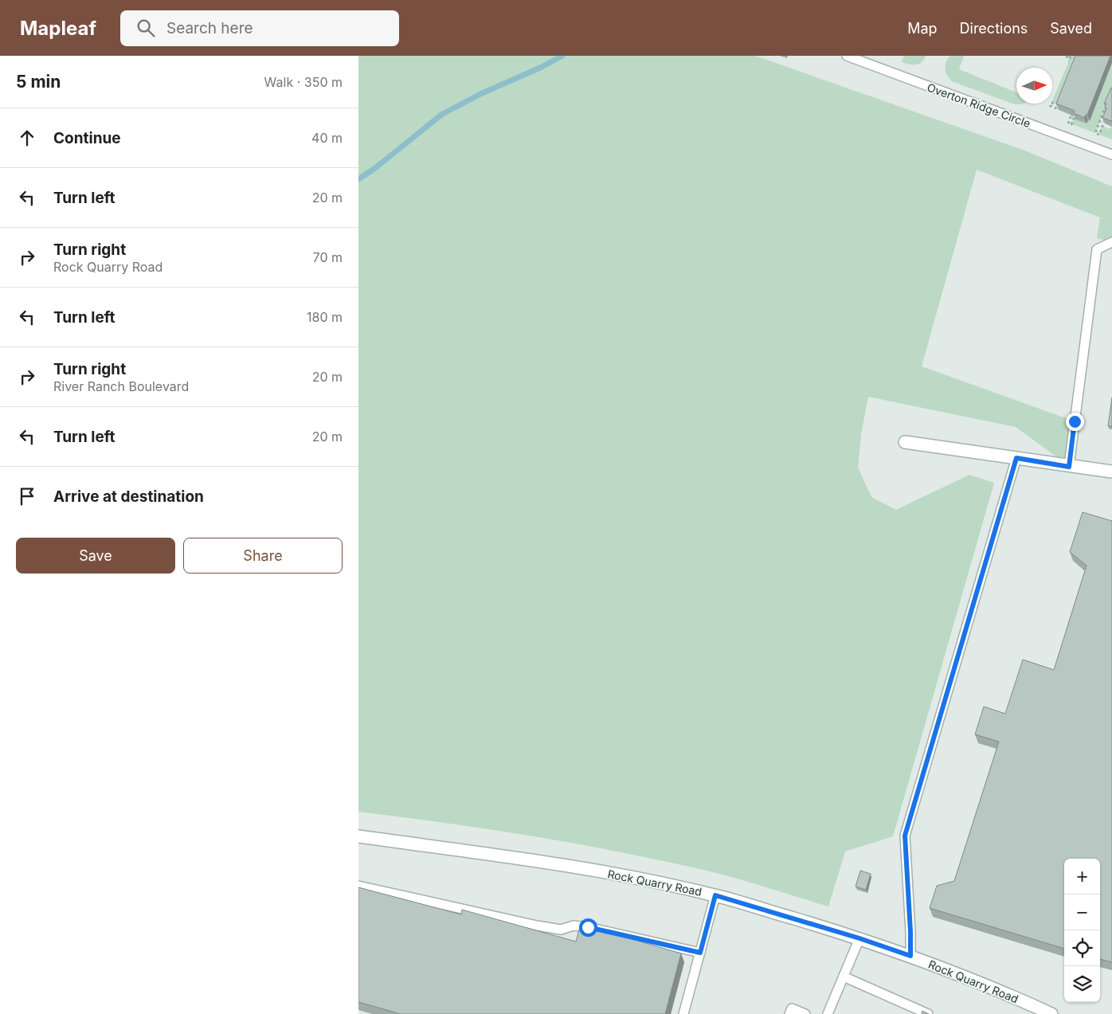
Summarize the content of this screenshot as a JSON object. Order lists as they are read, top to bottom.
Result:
{
  "streets": {
    "street": ["Rock Quarry Road"],
    "lane": ["Overton Ridge Circle"]
  },
  "north": "right",
  "page": {
    "header": "Mapleaf",
    "search": "Search here",
    "nav": ["Map", "Directions", "Saved"],
    "heading": ["5 min", "Walk · 350 m"],
    "list": [
      ["Continue", "40 m"],
      ["Turn left", "20 m"],
      ["Turn right", "Rock Quarry Road", "70 m"],
      ["Turn left", "180 m"],
      ["Turn right", "River Ranch Boulevard", "20 m"],
      ["Turn left", "20 m"],
      "Arrive at destination"
    ],
    "buttons": ["Save", "Share"],
    "map_buttons": ["+", "−"]
  }
}
